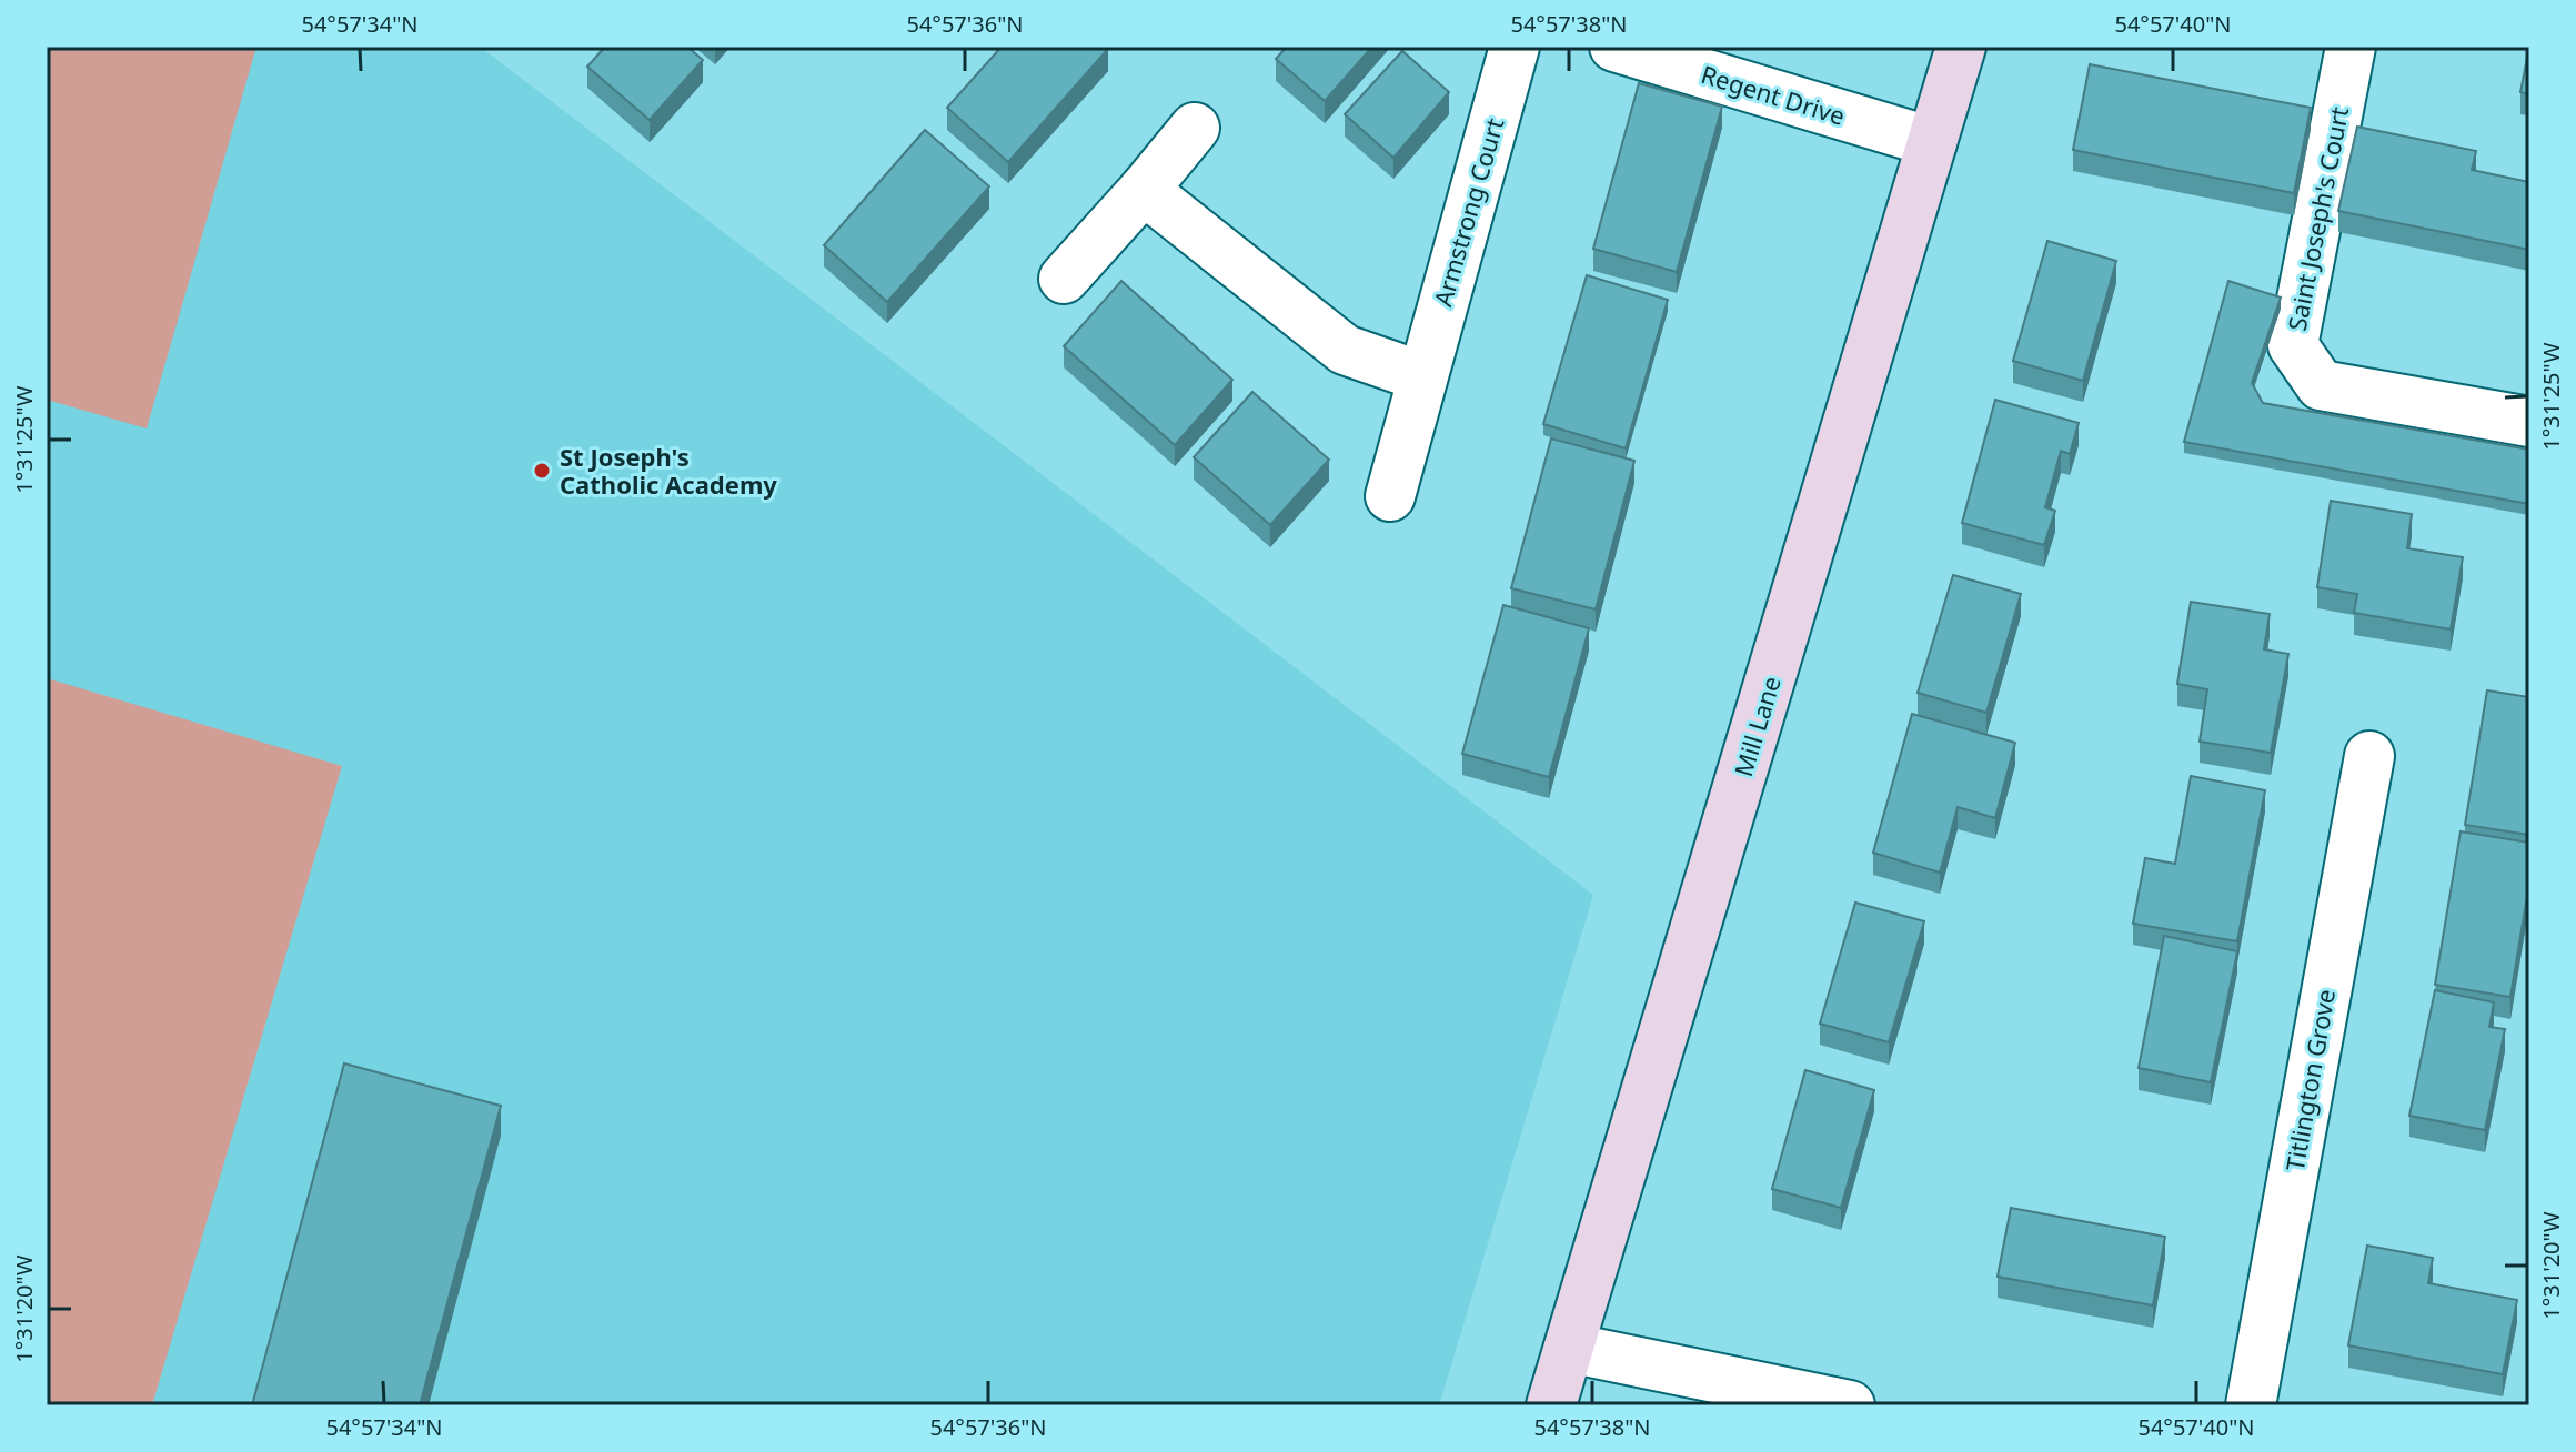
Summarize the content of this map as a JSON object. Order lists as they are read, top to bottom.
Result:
{
  "streets": {
    "main road": ["Mill Lane"],
    "street": [
      "Regent Drive",
      "Armstrong Court",
      "Saint Joseph's Court",
      "Titlington Grove"
    ]
  },
  "crossings": [
    ["Regent Drive", "Mill Lane"]
  ],
  "places": ["St Joseph's Catholic Academy"],
  "coordinates": [
    "54°57'34\"N",
    "54°57'36\"N",
    "54°57'38\"N",
    "54°57'40\"N",
    "1°31'25\"W",
    "1°31'20\"W"
  ]
}
